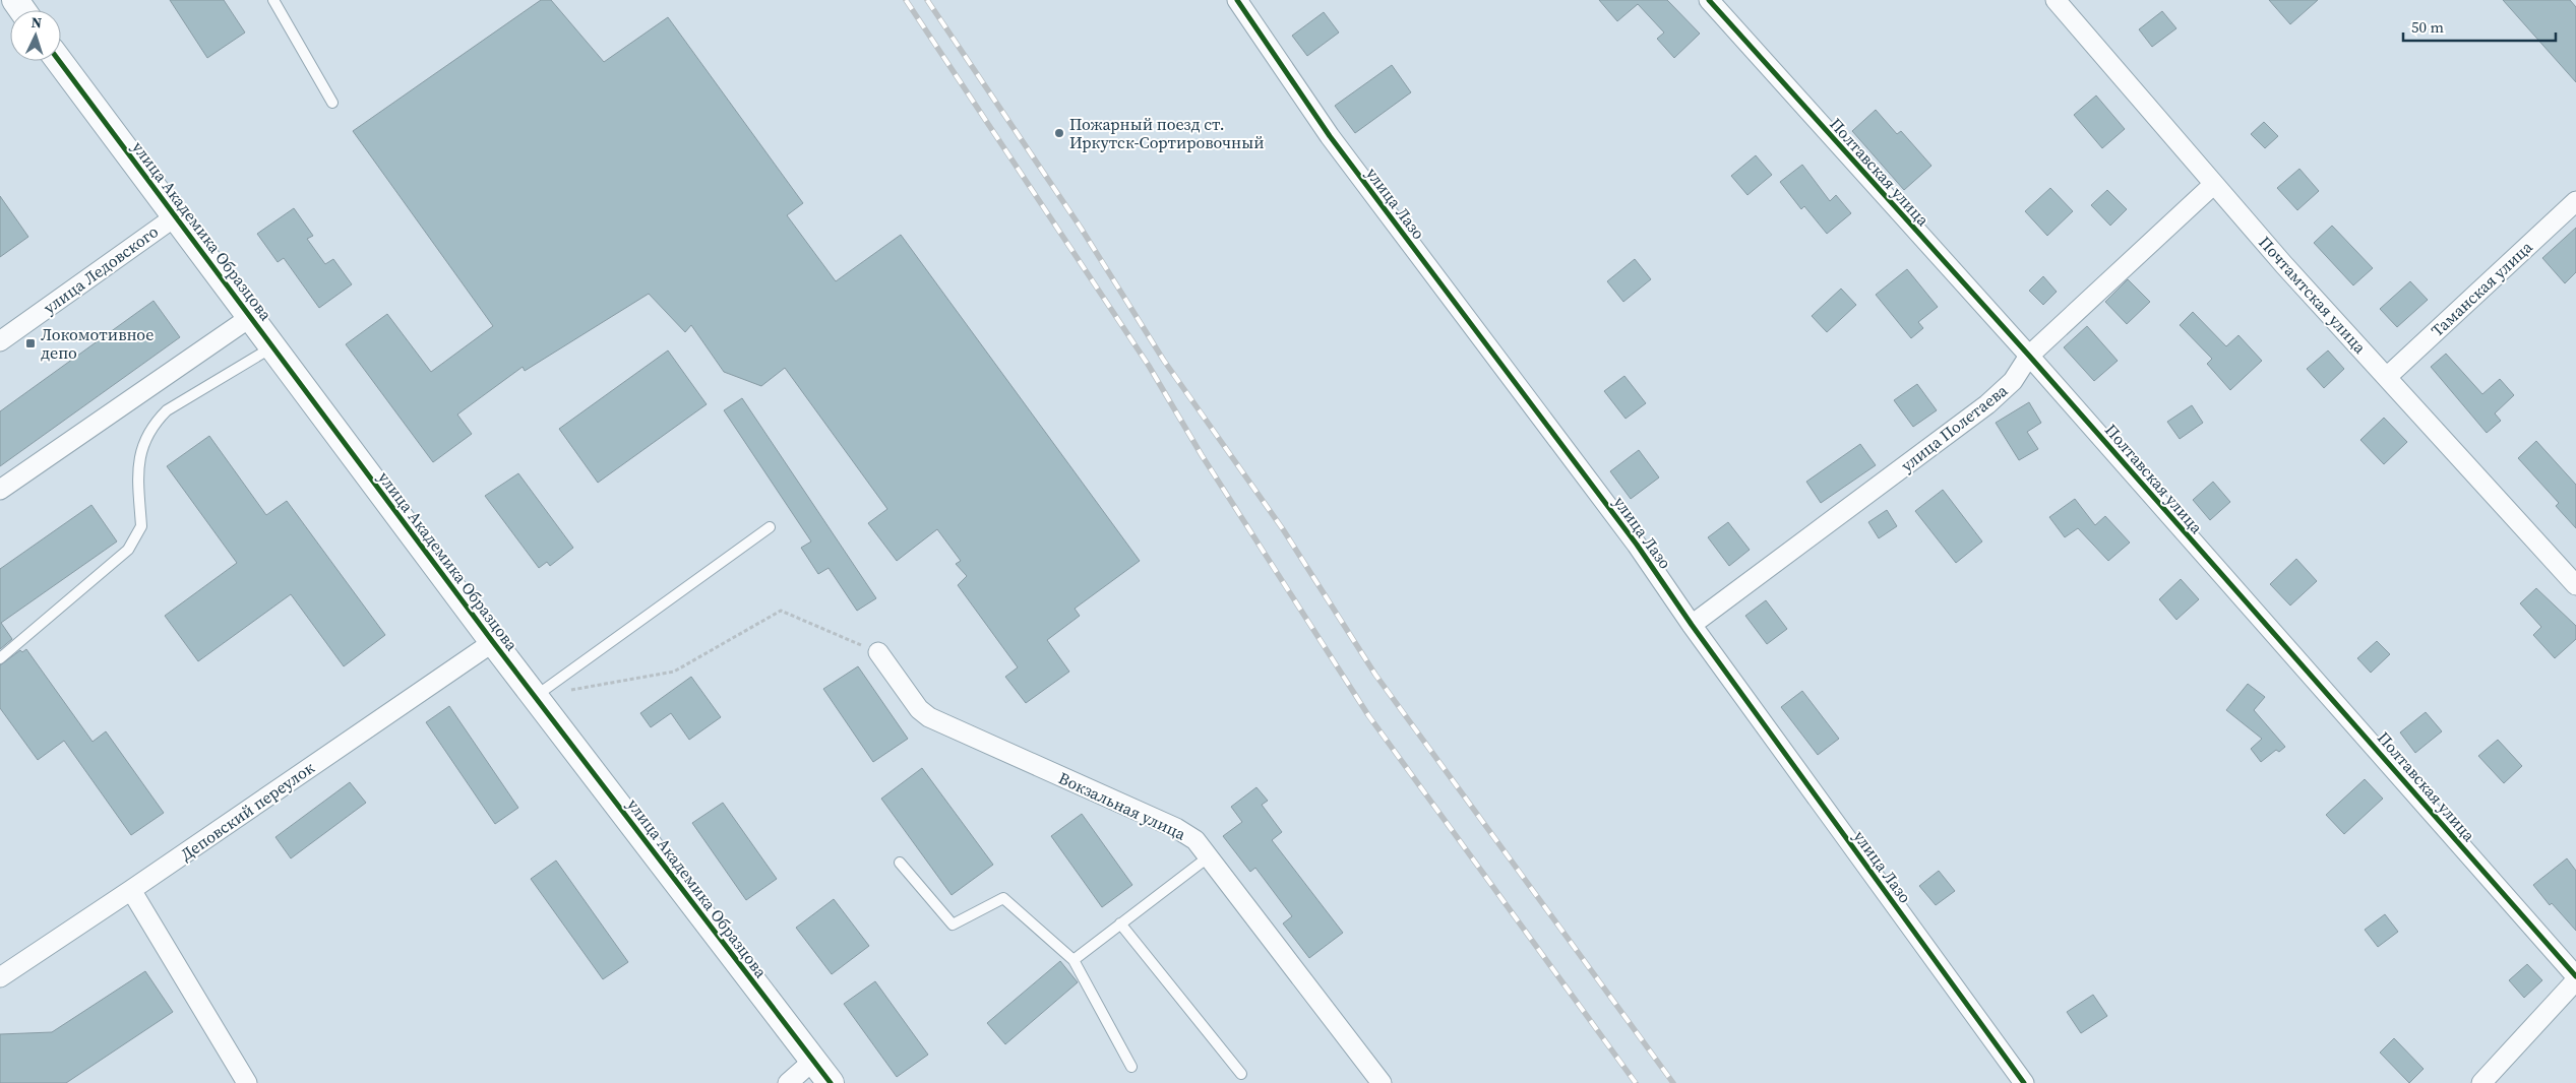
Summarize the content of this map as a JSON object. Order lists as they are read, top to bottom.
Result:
{
  "streets": {
    "street": [
      "Полтавская улица",
      "улица Лазо",
      "улица Академика Образцова",
      "улица Ледовского",
      "Таманская улица",
      "Почтамтская улица",
      "улица Полетаева",
      "Вокзальная улица",
      "Деповский переулок"
    ]
  },
  "crossings": [
    ["Полтавская улица", "улица Полетаева"],
    ["улица Лазо", "улица Полетаева"],
    ["улица Академика Образцова", "улица Ледовского"],
    ["улица Академика Образцова", "Деповский переулок"],
    ["Таманская улица", "Почтамтская улица"],
    ["Почтамтская улица", "улица Полетаева"]
  ],
  "places": {
    "other": ["Пожарный поезд ст. Иркутск-Сортировочный"],
    "transit": ["Локомотивное депо"]
  },
  "scale_bar": "50 m",
  "north": "top"
}
